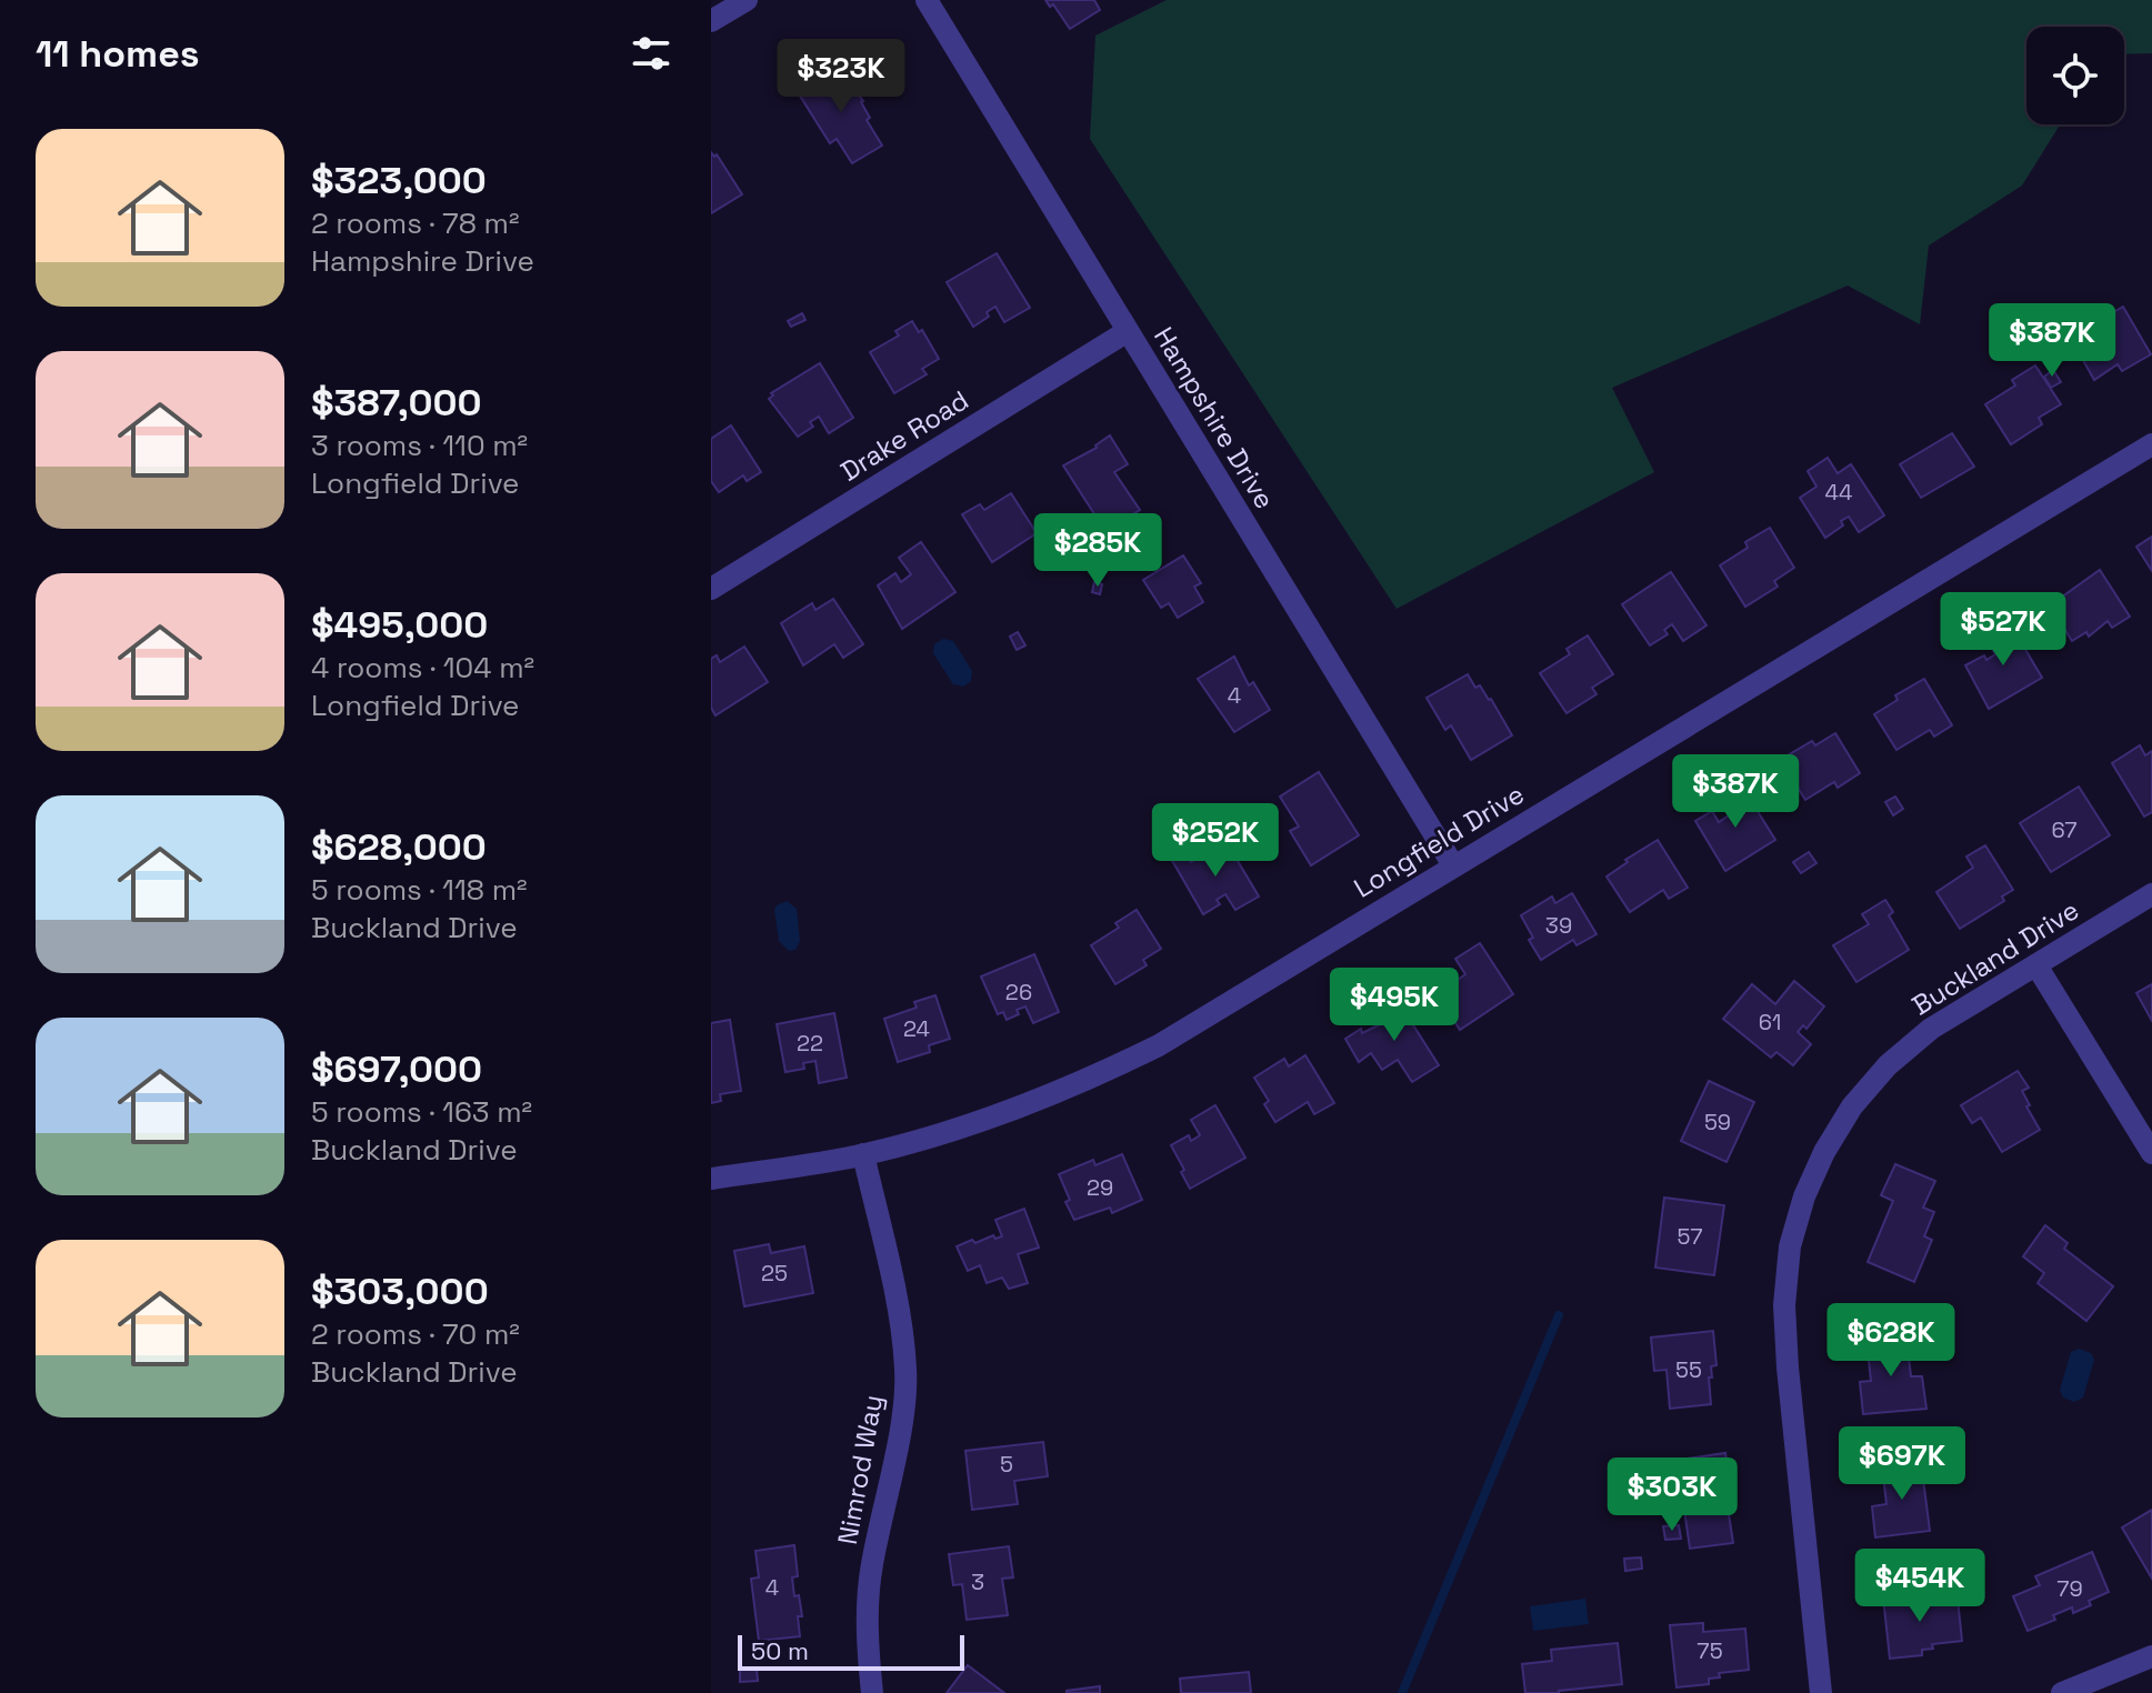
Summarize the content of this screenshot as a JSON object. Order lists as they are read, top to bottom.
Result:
{
  "streets": {
    "street": [
      "Hampshire Drive",
      "Drake Road",
      "Longfield Drive",
      "Buckland Drive",
      "Nimrod Way"
    ]
  },
  "crossings": [
    ["Hampshire Drive", "Drake Road"],
    ["Hampshire Drive", "Longfield Drive"],
    ["Longfield Drive", "Nimrod Way"]
  ],
  "house_numbers": [
    "44",
    "4",
    "67",
    "39",
    "26",
    "61",
    "24",
    "22",
    "59",
    "29",
    "57",
    "25",
    "55",
    "5",
    "3",
    "4",
    "79",
    "75"
  ],
  "scale_bar": "50 m",
  "page": {
    "heading": "11 homes",
    "price": [
      "$323K",
      "$387K",
      "$285K",
      "$527K",
      "$387K",
      "$252K",
      "$495K",
      "$628K",
      "$697K",
      "$303K",
      "$454K"
    ],
    "list": [
      {
        "name": "$323,000",
        "note": "2 rooms · 78 m² · Hampshire Drive"
      },
      {
        "name": "$387,000",
        "note": "3 rooms · 110 m² · Longfield Drive"
      },
      {
        "name": "$495,000",
        "note": "4 rooms · 104 m² · Longfield Drive"
      },
      {
        "name": "$628,000",
        "note": "5 rooms · 118 m² · Buckland Drive"
      },
      {
        "name": "$697,000",
        "note": "5 rooms · 163 m² · Buckland Drive"
      },
      {
        "name": "$303,000",
        "note": "2 rooms · 70 m² · Buckland Drive"
      }
    ],
    "scale": "50 m"
  }
}
